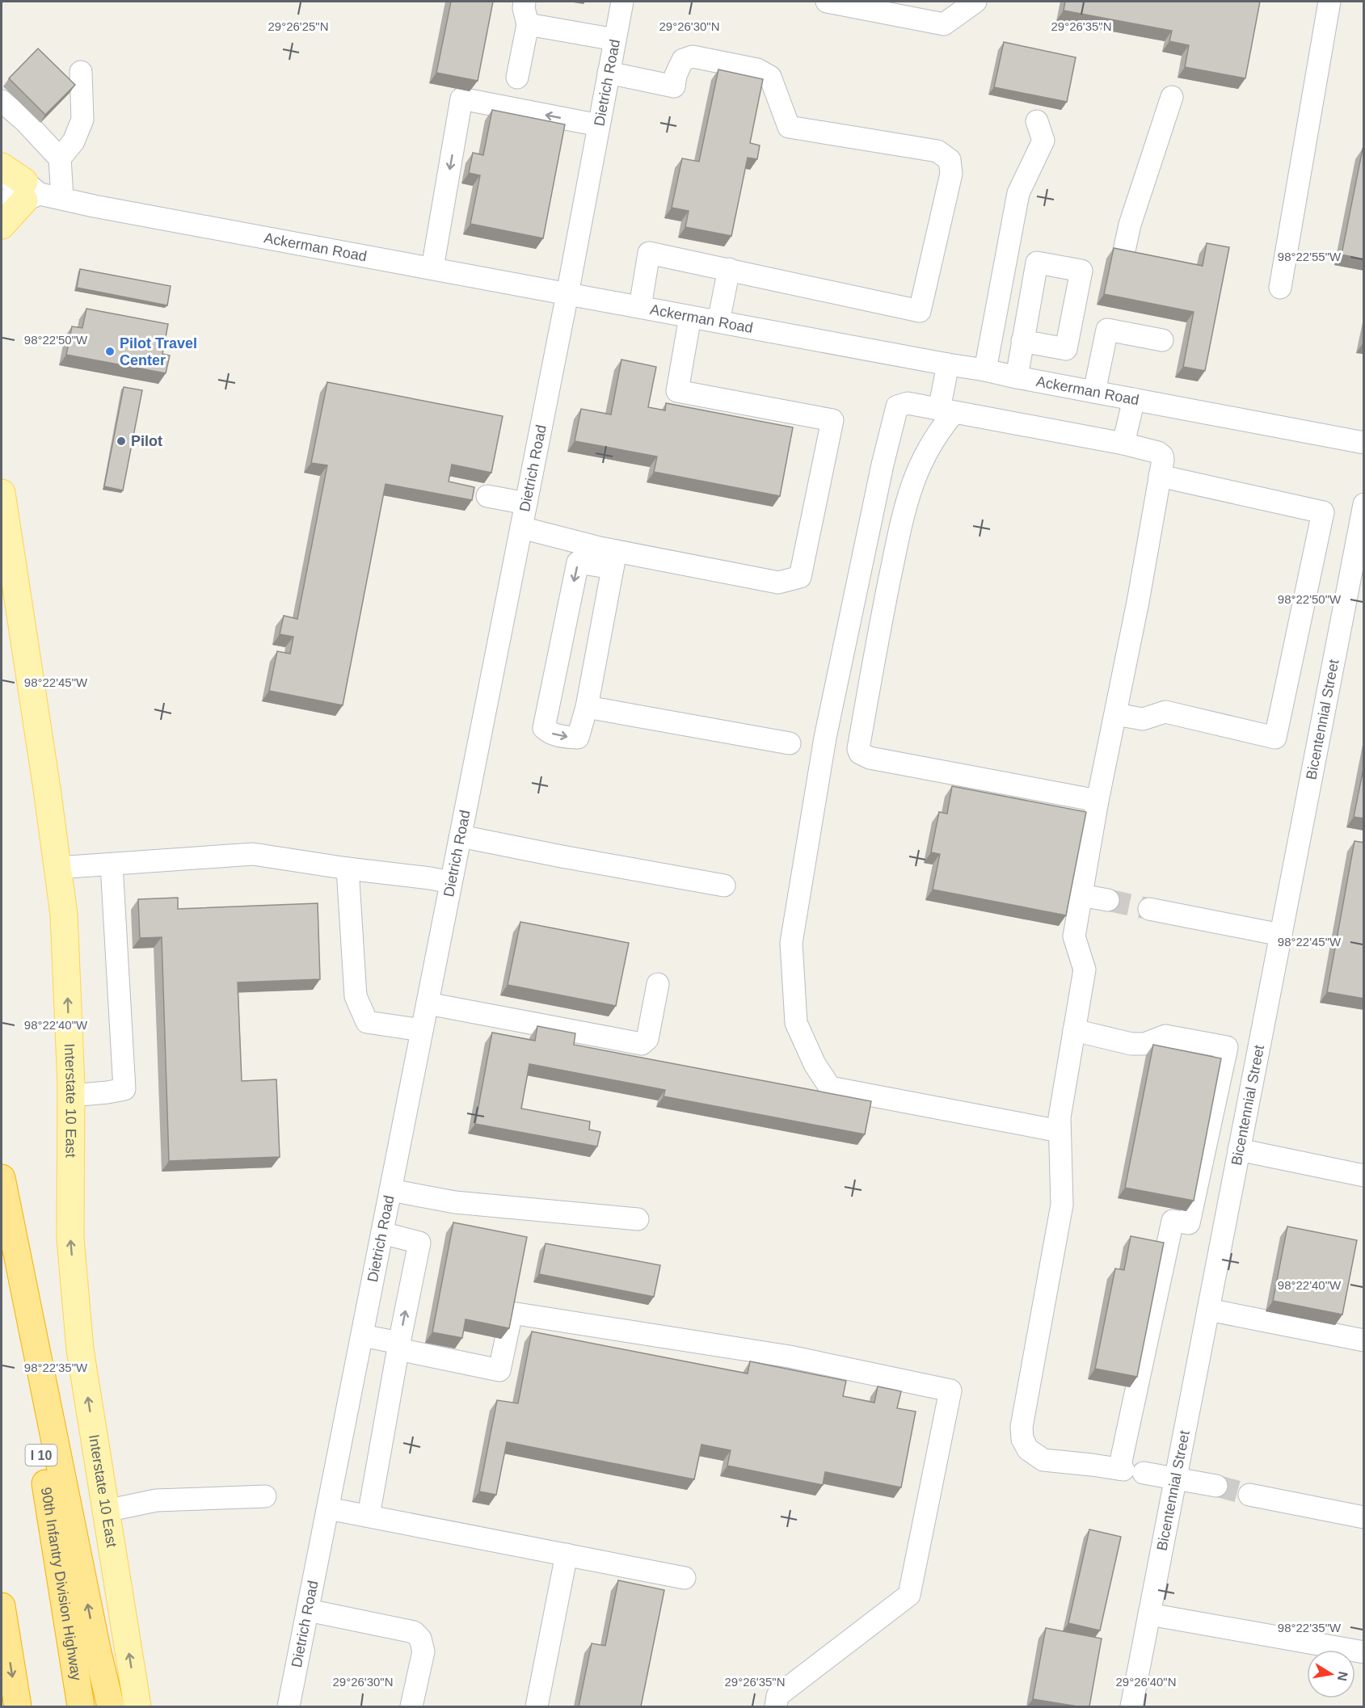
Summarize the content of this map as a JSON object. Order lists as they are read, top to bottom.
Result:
{
  "streets": {
    "highway": ["I 10", "90th Infantry Division Highway"],
    "main road": ["Interstate 10 East"],
    "street": ["Dietrich Road", "Ackerman Road", "Bicentennial Street"]
  },
  "crossings": [
    ["Dietrich Road", "Ackerman Road"]
  ],
  "one_way": ["Interstate 10 East"],
  "places": ["Pilot Travel Center", "Pilot"],
  "north": "right",
  "coordinates": [
    "29°26'25\"N",
    "29°26'30\"N",
    "29°26'35\"N",
    "98°22'55\"W",
    "98°22'50\"W",
    "98°22'45\"W",
    "98°22'40\"W",
    "98°22'35\"W",
    "29°26'40\"N"
  ]
}
